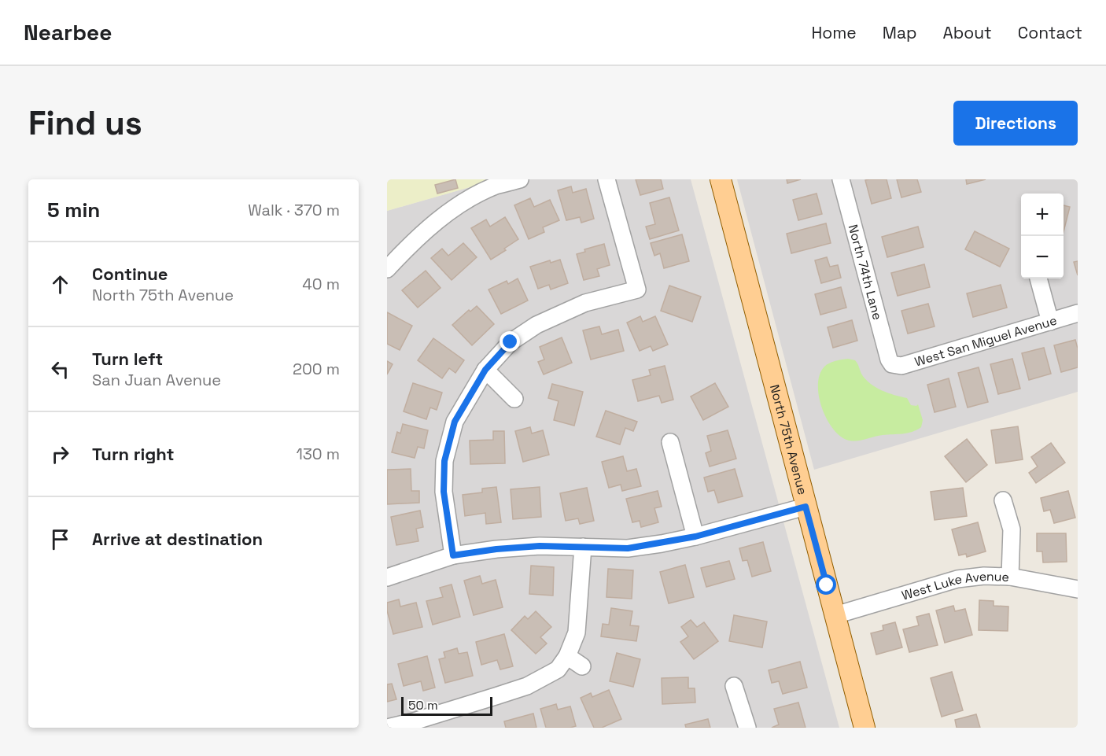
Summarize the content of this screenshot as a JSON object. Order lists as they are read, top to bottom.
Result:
{
  "streets": {
    "main road": ["North 75th Avenue"],
    "street": ["North 74th Lane", "West San Miguel Avenue", "West Luke Avenue"]
  },
  "crossings": [
    ["North 74th Lane", "West San Miguel Avenue"],
    ["North 75th Avenue", "West Luke Avenue"]
  ],
  "scale_bar": "50 m",
  "page": {
    "header": "Nearbee",
    "nav": [
      "Home",
      "Map",
      "About",
      "Contact"
    ],
    "buttons": "Directions",
    "title": "Find us",
    "heading": ["5 min", "Walk · 370 m"],
    "map_buttons": ["+", "−"],
    "list": [
      ["Continue", "North 75th Avenue", "40 m"],
      ["Turn left", "San Juan Avenue", "200 m"],
      ["Turn right", "130 m"],
      "Arrive at destination"
    ],
    "scale": "50 m"
  }
}
